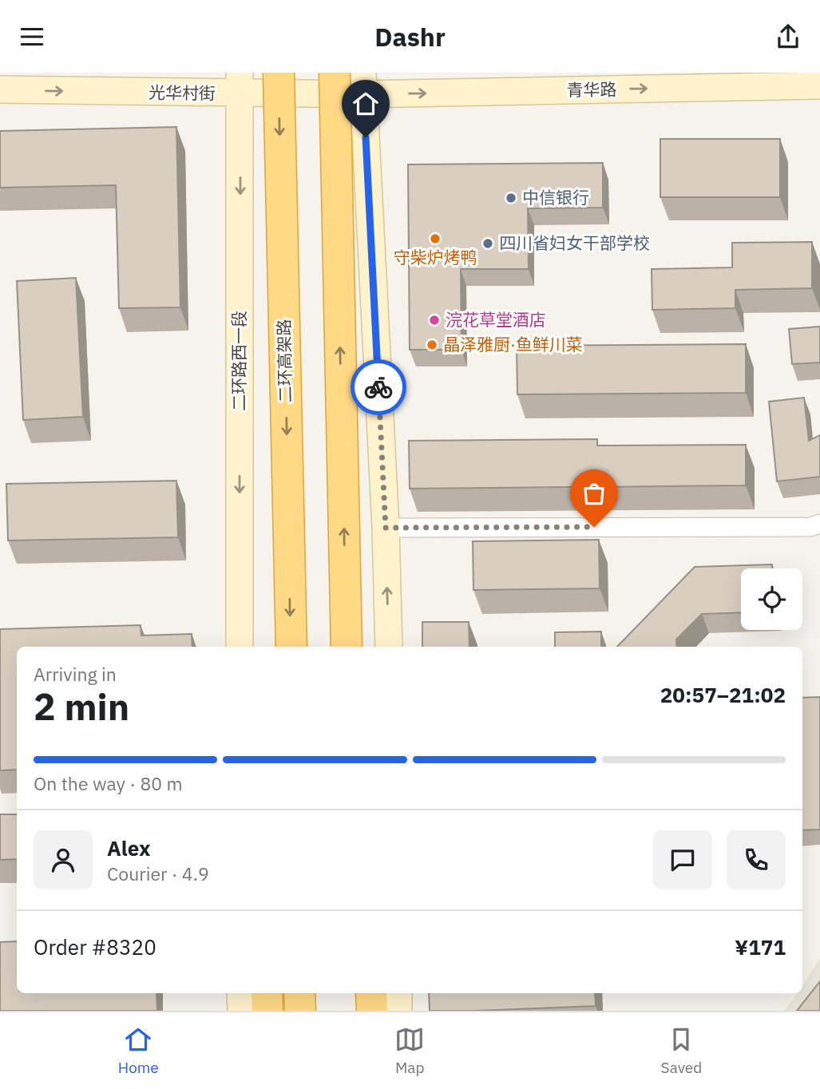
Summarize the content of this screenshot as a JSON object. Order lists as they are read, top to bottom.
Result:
{
  "streets": {
    "highway": ["二环高架路"],
    "main road": ["青华路", "光华村街", "二环路西一段"]
  },
  "crossings": [
    ["青华路", "光华村街"],
    ["光华村街", "二环路西一段"]
  ],
  "one_way": ["青华路", "光华村街"],
  "places": [
    "中信银行",
    "守柴炉烤鸭",
    "四川省妇女干部学校",
    "浣花草堂酒店",
    "晶泽雅厨·鱼鲜川菜"
  ],
  "page": {
    "header": "Dashr",
    "heading": ["2 min", "Arriving in", "20:57–21:02"],
    "panel": [
      "Alex",
      "Courier · 4.9",
      "Order #8320",
      "¥171"
    ],
    "bar": "On the way · 80 m",
    "tabs": ["Home", "Map", "Saved"]
  }
}
